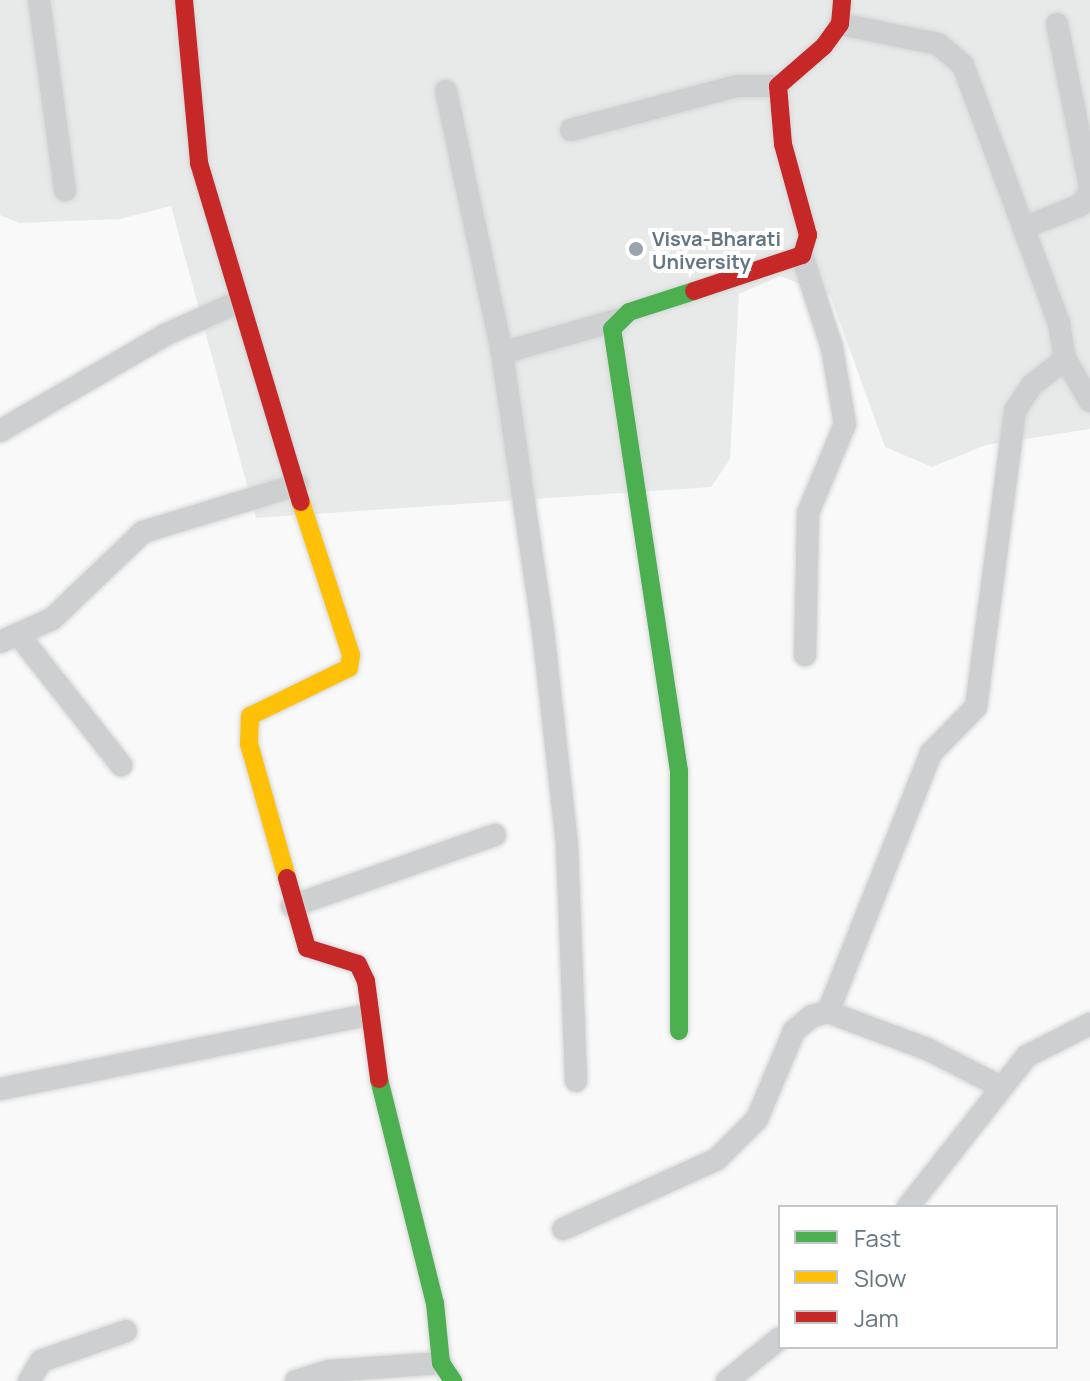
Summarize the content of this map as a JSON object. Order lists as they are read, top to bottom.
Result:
{
  "places": ["Visva-Bharati University"],
  "legend": ["Fast", "Slow", "Jam"]
}
